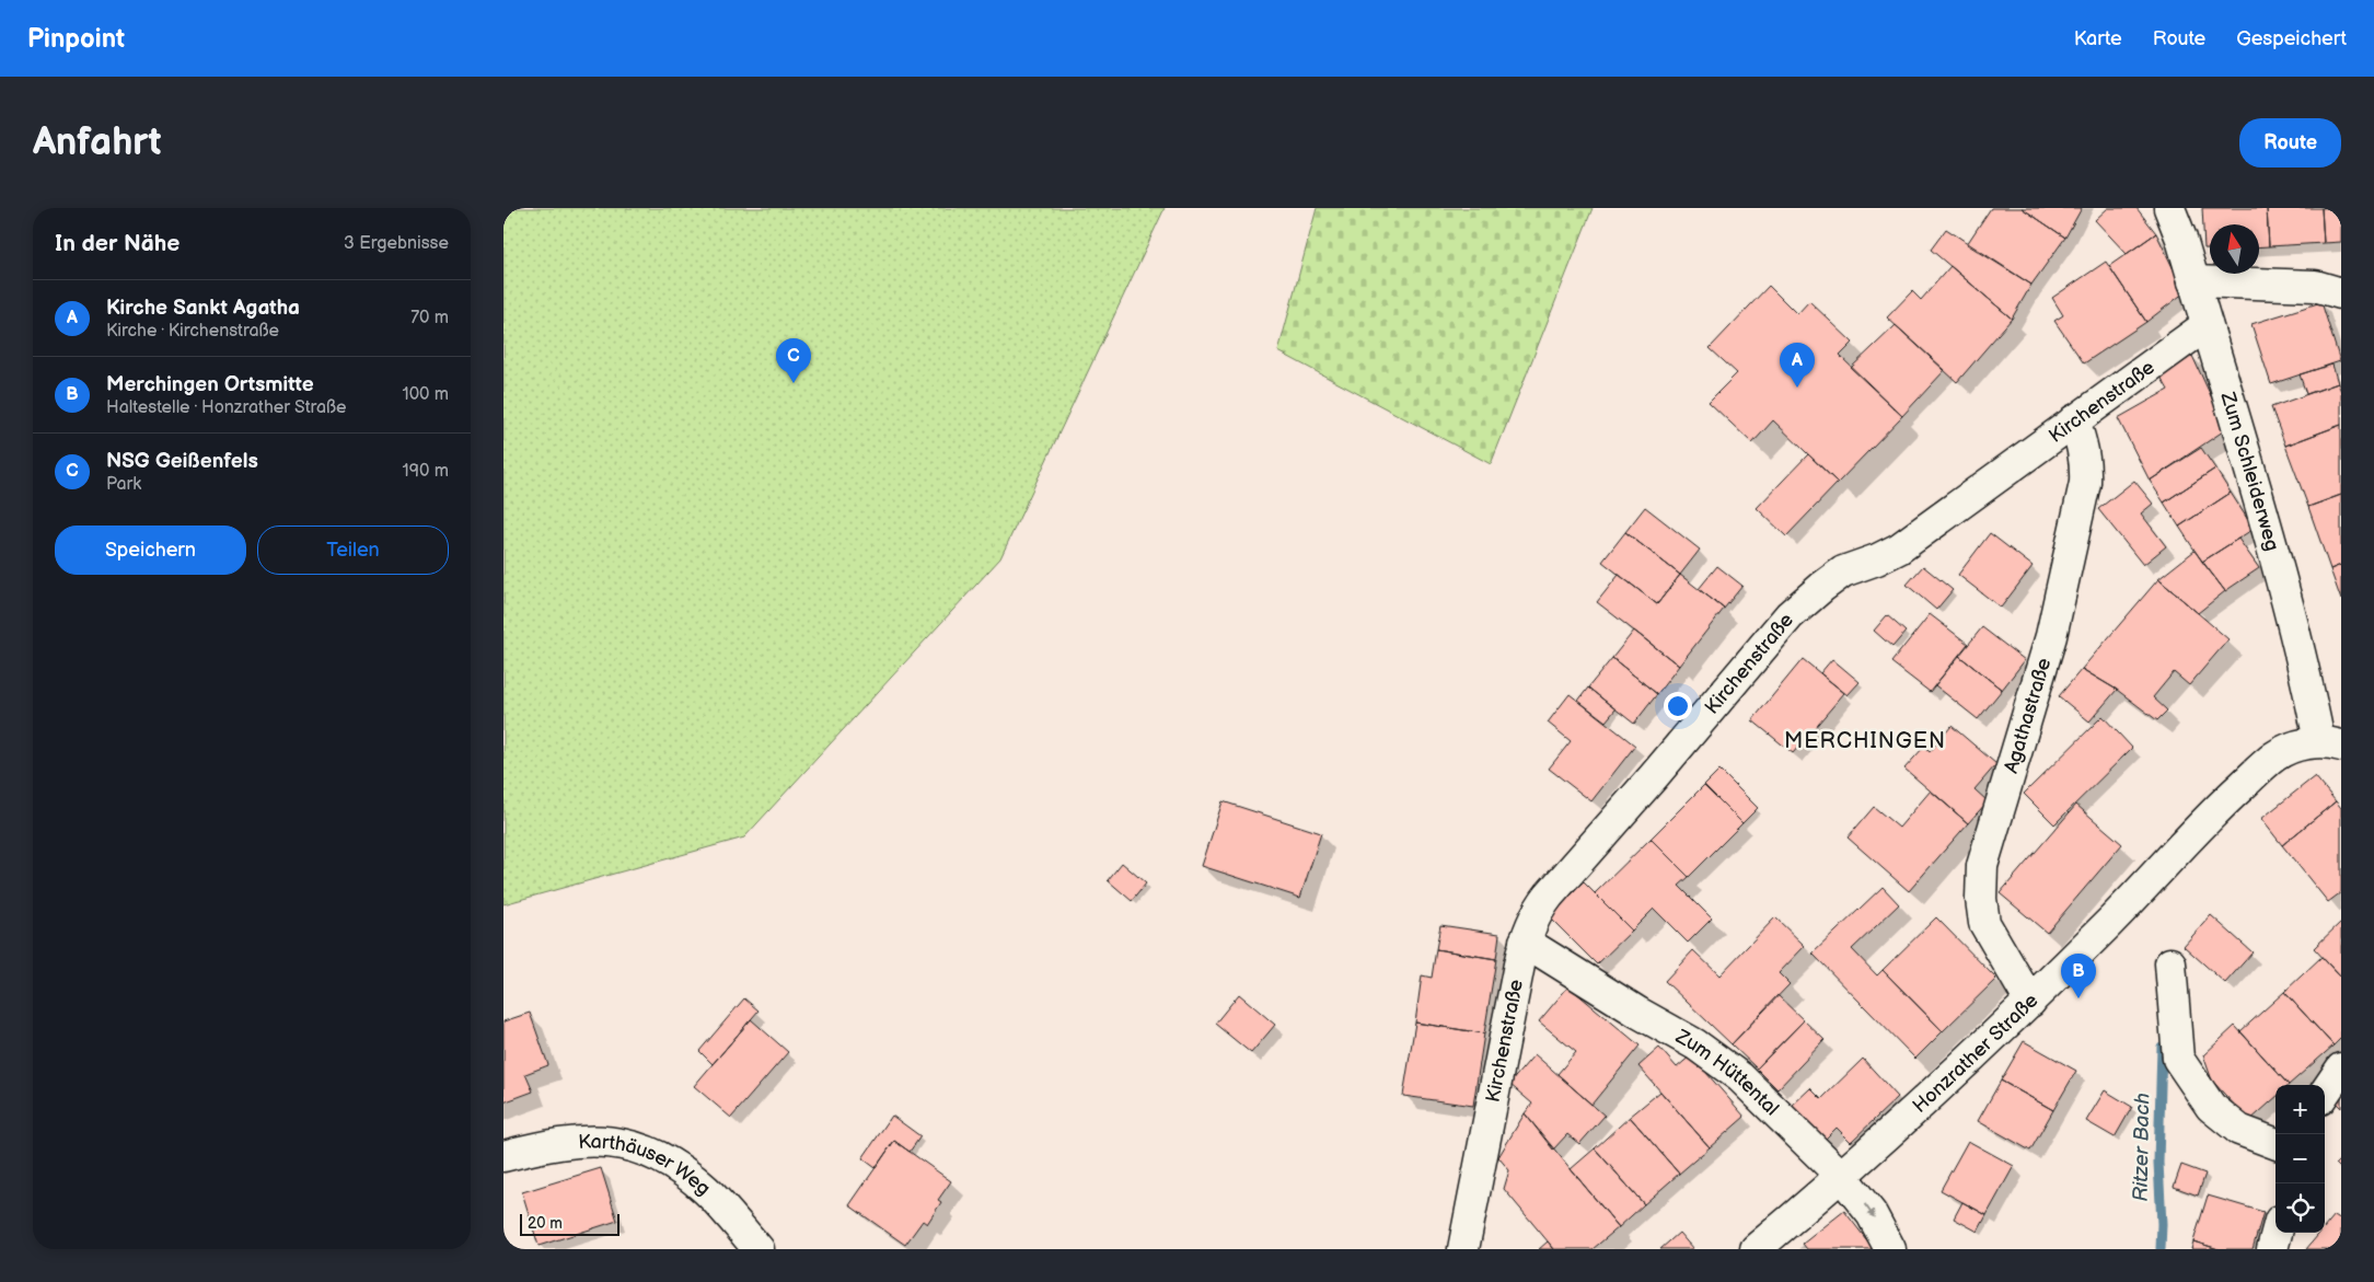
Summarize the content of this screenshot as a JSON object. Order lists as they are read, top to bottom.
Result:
{
  "streets": {
    "street": [
      "Kirchenstraße",
      "Zum Schleiderweg",
      "Agathastraße",
      "Honzrather Straße",
      "Zum Hüttental",
      "Karthäuser Weg"
    ]
  },
  "crossings": [
    ["Kirchenstraße", "Zum Schleiderweg"],
    ["Kirchenstraße", "Agathastraße"],
    ["Kirchenstraße", "Zum Hüttental"],
    ["Zum Schleiderweg", "Honzrather Straße"],
    ["Agathastraße", "Honzrather Straße"],
    ["Honzrather Straße", "Zum Hüttental"]
  ],
  "districts": ["MERCHINGEN"],
  "water": ["Ritzer Bach"],
  "scale_bar": "20 m",
  "north": "top",
  "page": {
    "header": "Pinpoint",
    "nav": ["Karte", "Route", "Gespeichert"],
    "buttons": [
      "Route",
      ["Speichern", "Teilen"]
    ],
    "title": "Anfahrt",
    "heading": ["In der Nähe", "3 Ergebnisse"],
    "list": [
      {
        "mark": "A",
        "name": "Kirche Sankt Agatha",
        "note": "Kirche · Kirchenstraße",
        "value": "70 m"
      },
      {
        "mark": "B",
        "name": "Merchingen Ortsmitte",
        "note": "Haltestelle · Honzrather Straße",
        "value": "100 m"
      },
      {
        "mark": "C",
        "name": "NSG Geißenfels",
        "note": "Park",
        "value": "190 m"
      }
    ],
    "pins": ["C", "A", "B"],
    "map_buttons": ["+", "−"],
    "scale": "20 m"
  }
}
